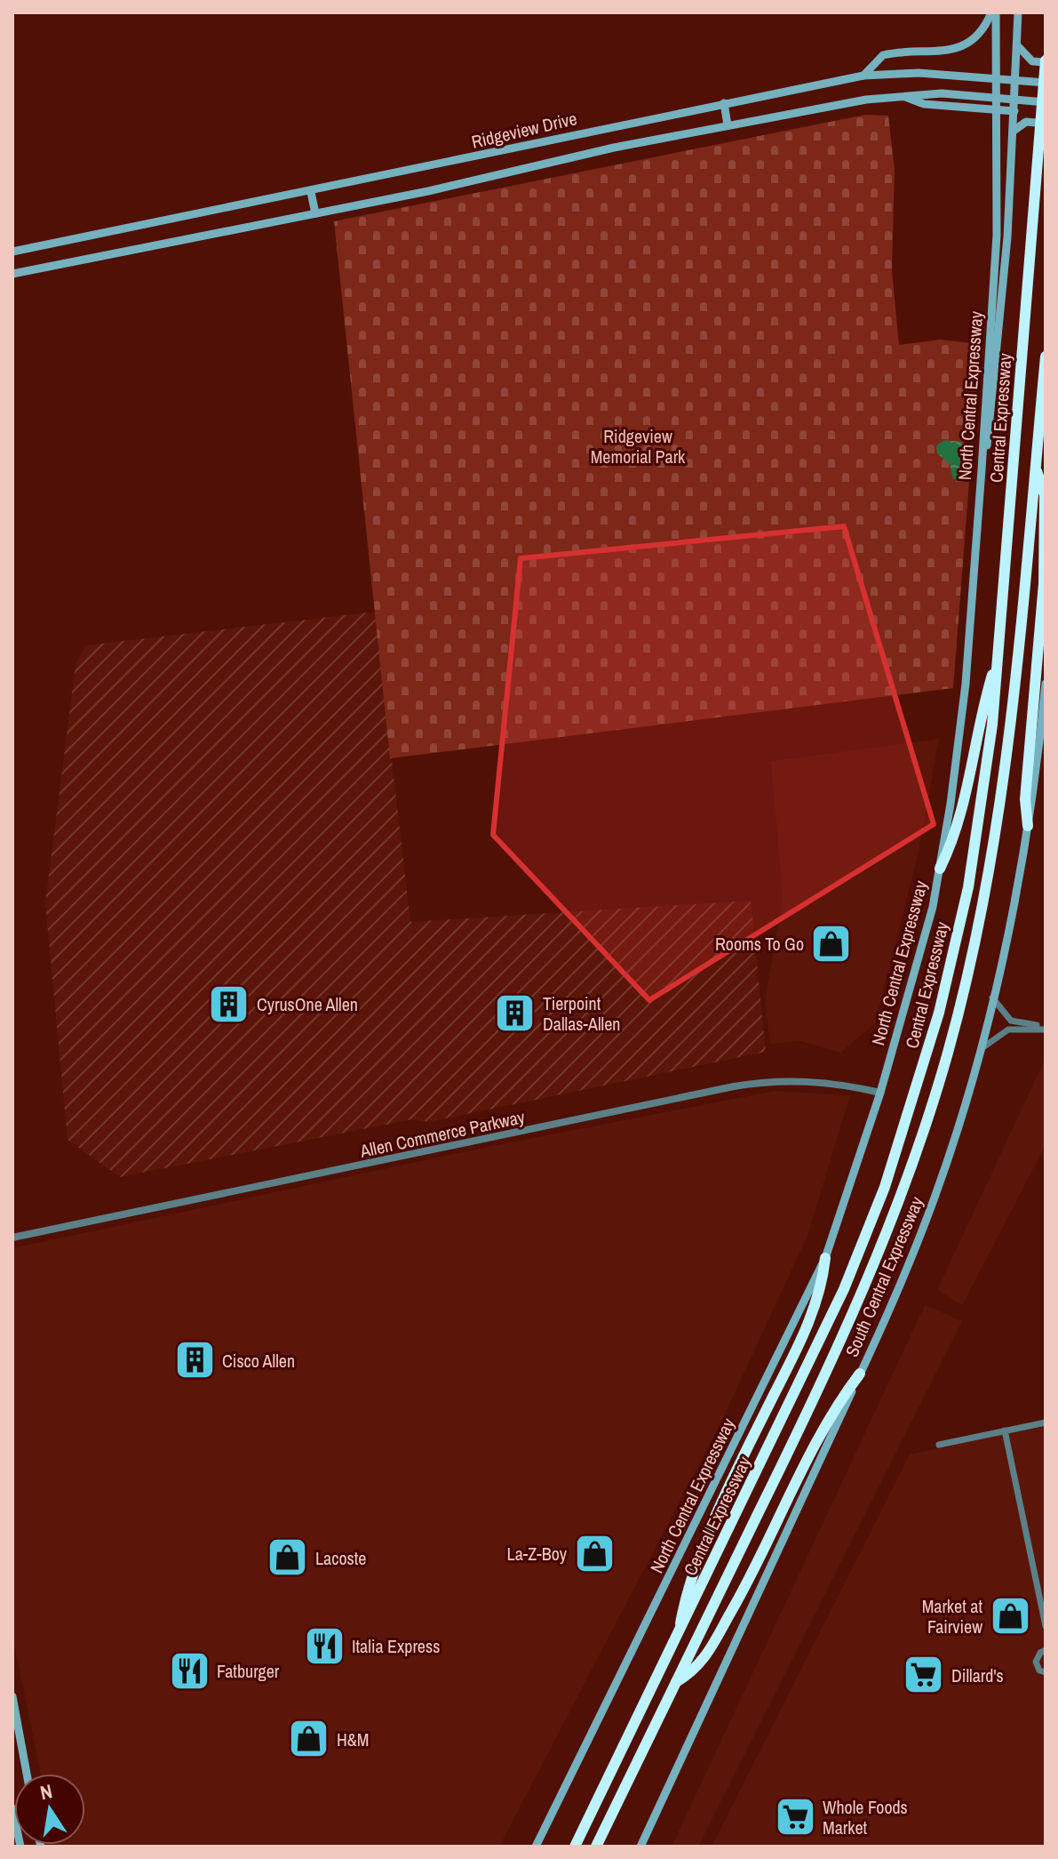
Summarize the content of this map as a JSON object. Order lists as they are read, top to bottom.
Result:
{
  "streets": {
    "highway": ["Central Expressway"],
    "main road": ["Ridgeview Drive", "North Central Expressway", "South Central Expressway"],
    "street": ["Allen Commerce Parkway"]
  },
  "crossings": [
    ["North Central Expressway", "Allen Commerce Parkway"]
  ],
  "parks": ["Ridgeview Memorial Park"],
  "places": {
    "shop": [
      "Rooms To Go",
      "La-Z-Boy",
      "Lacoste",
      "Market at Fairview",
      "H&M"
    ],
    "building": ["CyrusOne Allen", "Tierpoint Dallas-Allen", "Cisco Allen"],
    "restaurant": ["Italia Express", "Fatburger"],
    "supermarket": ["Dillard's", "Whole Foods Market"]
  },
  "north": "top"
}
